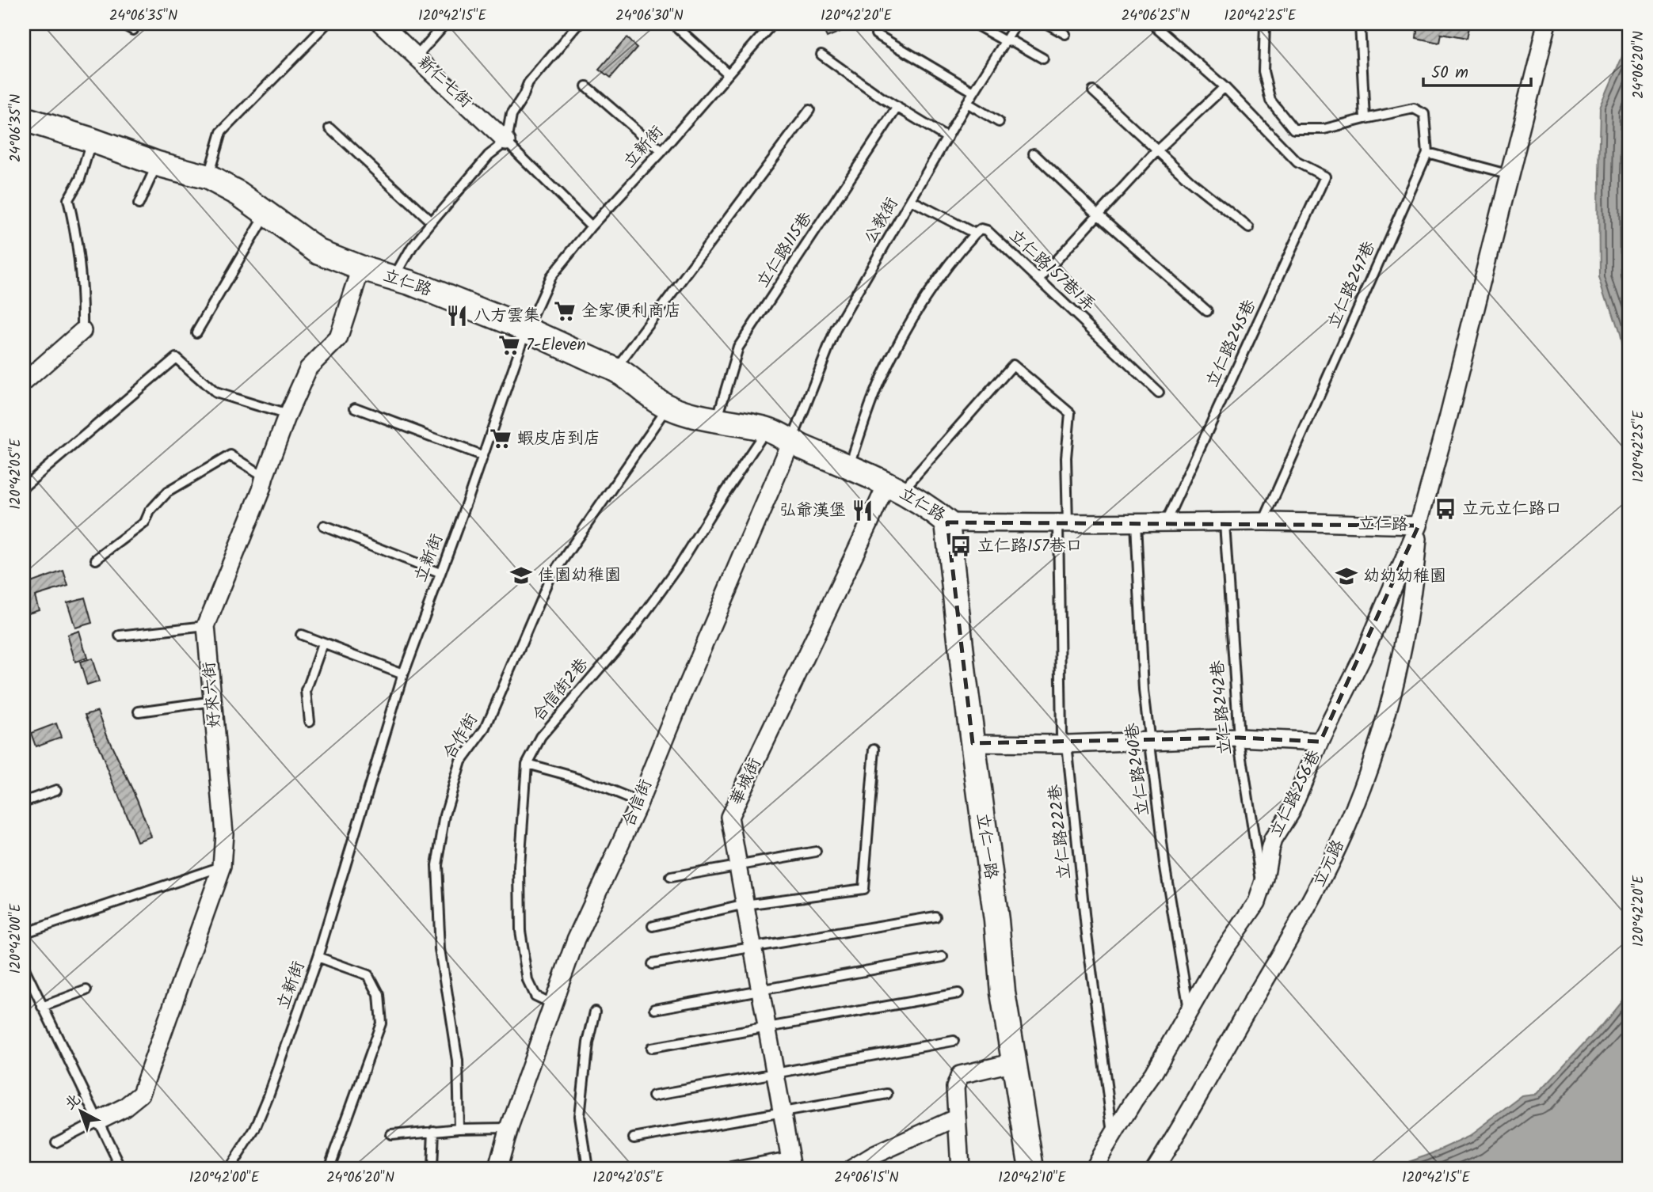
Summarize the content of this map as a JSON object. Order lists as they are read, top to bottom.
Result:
{
  "streets": {
    "street": [
      "新仁七街",
      "立仁路",
      "好來六街",
      "華城街",
      "立仁路256巷",
      "合信街",
      "立仁一路",
      "立元路"
    ],
    "lane": [
      "立新街",
      "公教街",
      "立仁路115巷",
      "立仁路157巷1弄",
      "立仁路247巷",
      "立仁路245巷",
      "合信街2巷",
      "立仁路242巷",
      "合作街",
      "立仁路240巷",
      "立仁路222巷"
    ]
  },
  "crossings": [
    ["立新街", "立仁路"],
    ["公教街", "立仁路157巷1弄"],
    ["公教街", "立仁路"],
    ["公教街", "合信街"],
    ["立仁路115巷", "立仁路"],
    ["立仁路", "立仁路247巷"],
    ["立仁路", "立仁路245巷"],
    ["立仁路", "合信街2巷"],
    ["立仁路", "好來六街"],
    ["立仁路", "立仁路242巷"],
    ["立仁路", "合作街"],
    ["立仁路", "立仁路240巷"],
    ["立仁路", "華城街"],
    ["立仁路", "立仁路256巷"],
    ["立仁路", "合信街"],
    ["立仁路", "立仁路222巷"],
    ["立仁路", "立仁一路"],
    ["立仁路", "立元路"],
    ["合信街2巷", "合信街"],
    ["立仁路242巷", "立仁路256巷"],
    ["立仁路240巷", "立仁路256巷"],
    ["華城街", "立仁路222巷"],
    ["立仁路256巷", "立仁路222巷"],
    ["立仁路256巷", "立元路"]
  ],
  "places": {
    "supermarket": ["全家便利商店", "7-Eleven", "蝦皮店到店"],
    "restaurant": ["八方雲集", "弘爺漢堡"],
    "bus stop": ["立元立仁路口", "立仁路157巷口"],
    "school or university": ["佳園幼稚園", "幼幼幼稚園"]
  },
  "scale_bar": "50 m",
  "north": "top left",
  "coordinates": [
    "24°06'35\"N",
    "120°42'15\"E",
    "24°06'30\"N",
    "120°42'20\"E",
    "24°06'25\"N",
    "120°42'25\"E",
    "24°06'20\"N",
    "120°42'05\"E",
    "120°42'00\"E",
    "24°06'15\"N",
    "120°42'10\"E"
  ]
}
